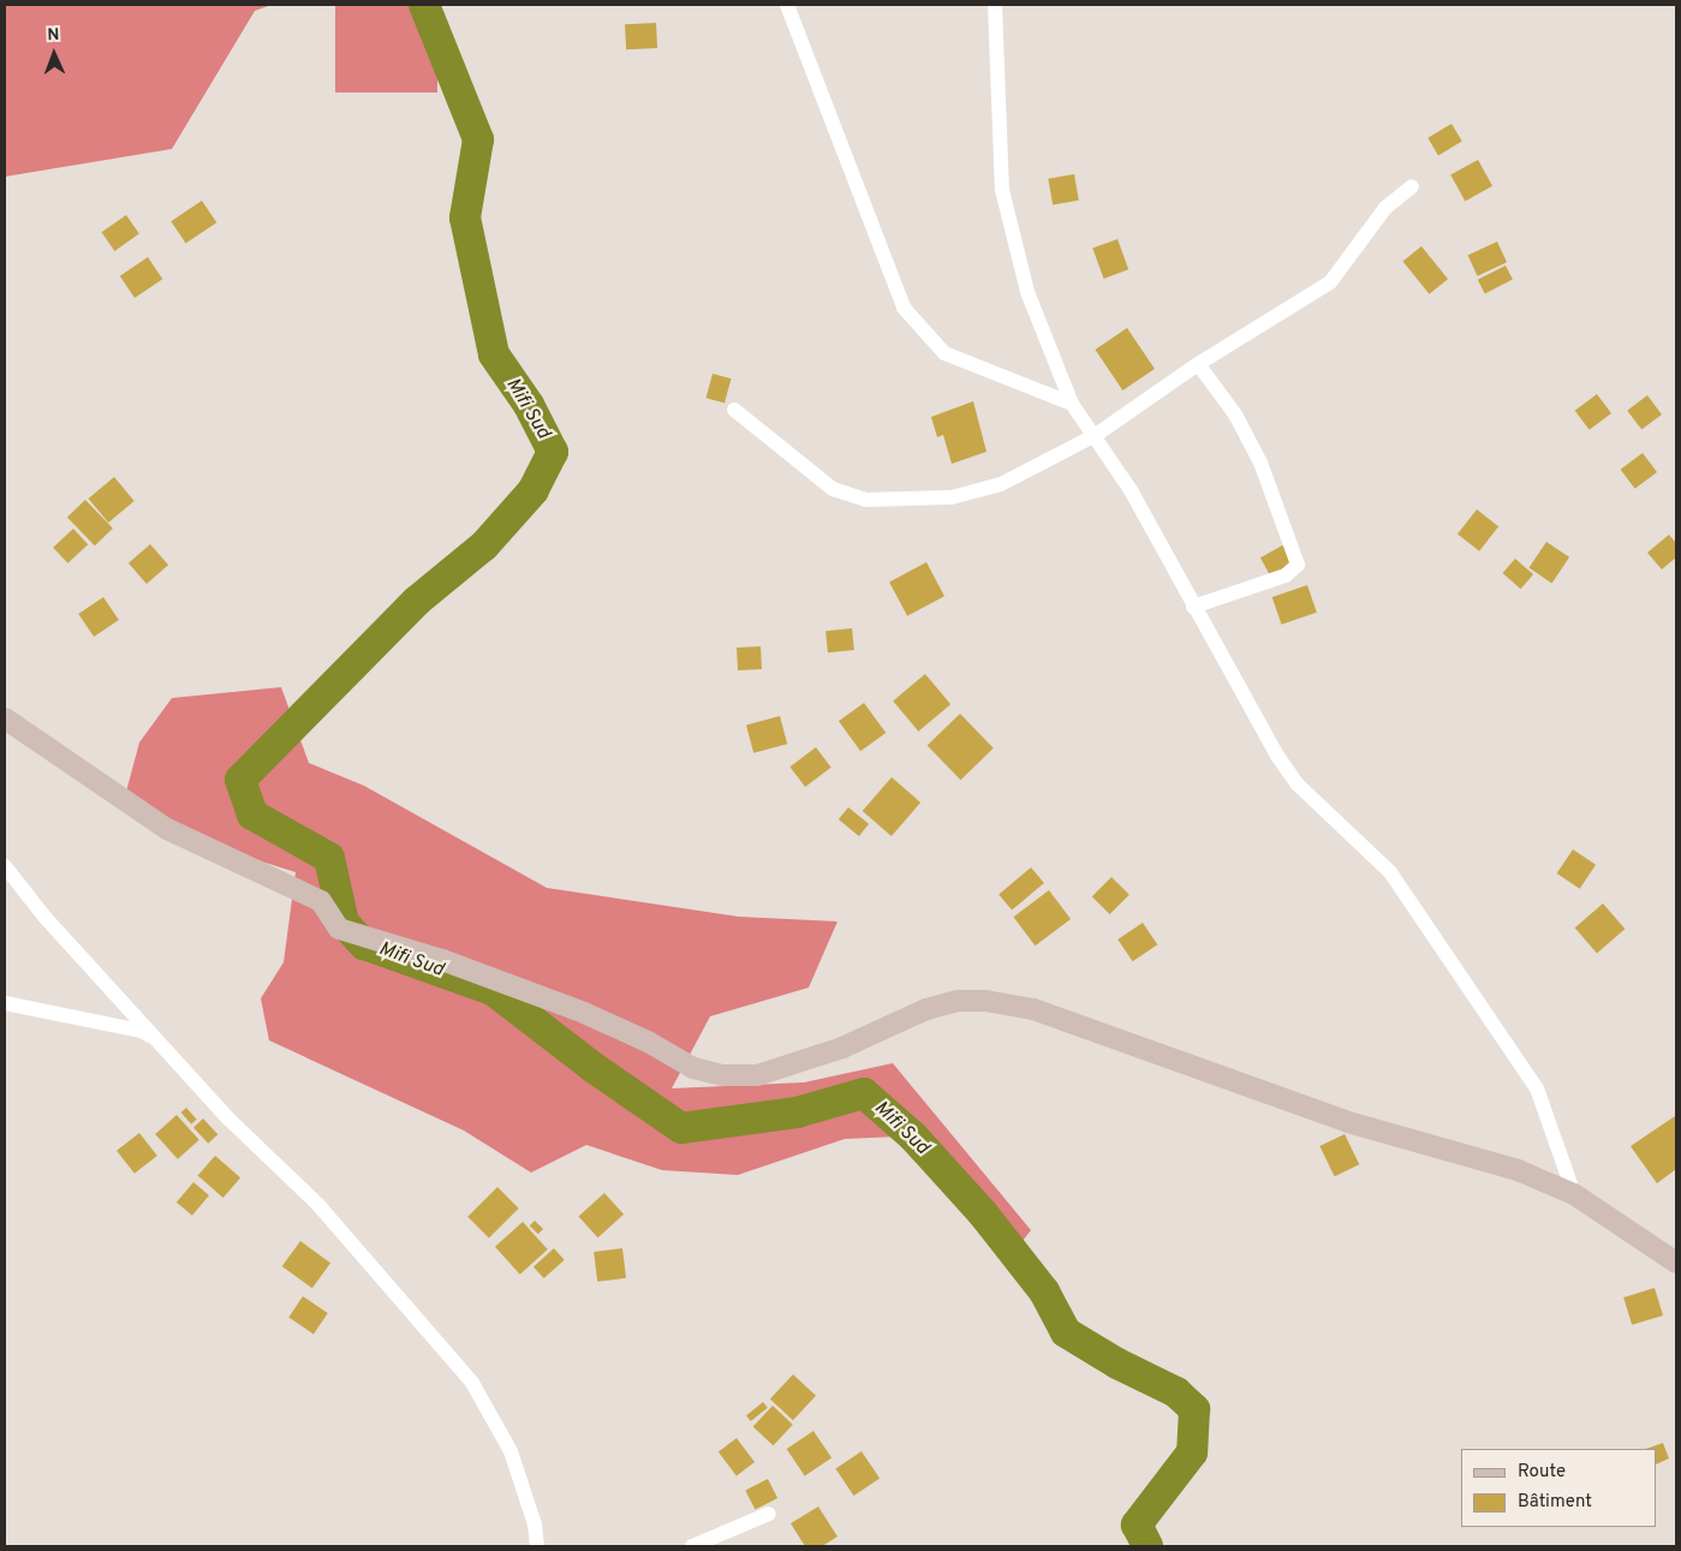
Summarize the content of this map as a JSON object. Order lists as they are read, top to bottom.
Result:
{
  "water": ["Mifi Sud"],
  "legend": ["Route", "Bâtiment"],
  "north": "top"
}
